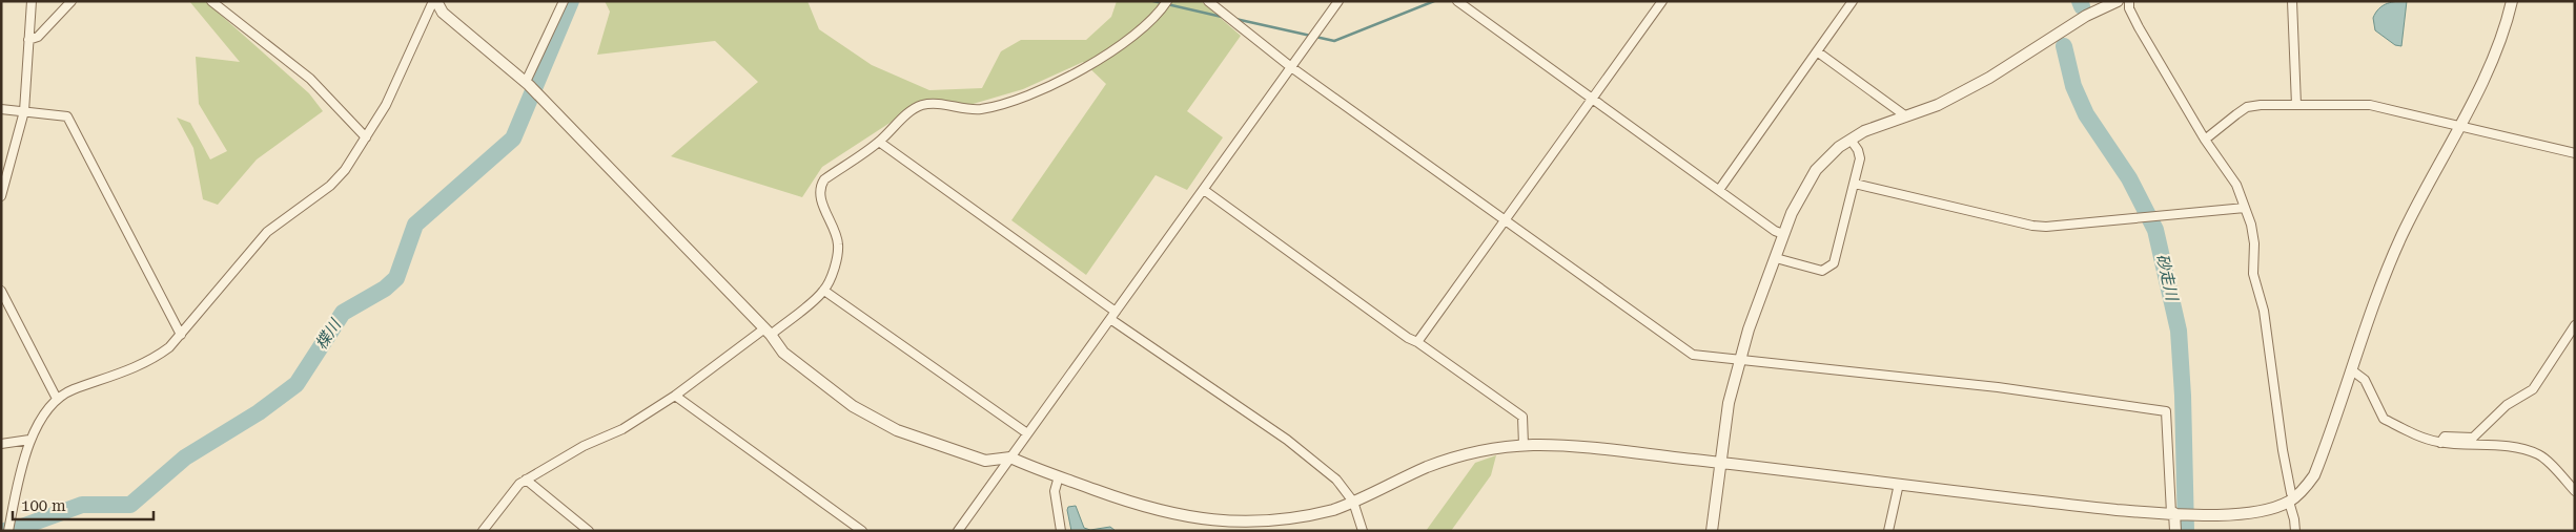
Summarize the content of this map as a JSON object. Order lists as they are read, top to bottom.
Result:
{
  "water": ["砂走川", "楪川"],
  "scale_bar": "100 m"
}
